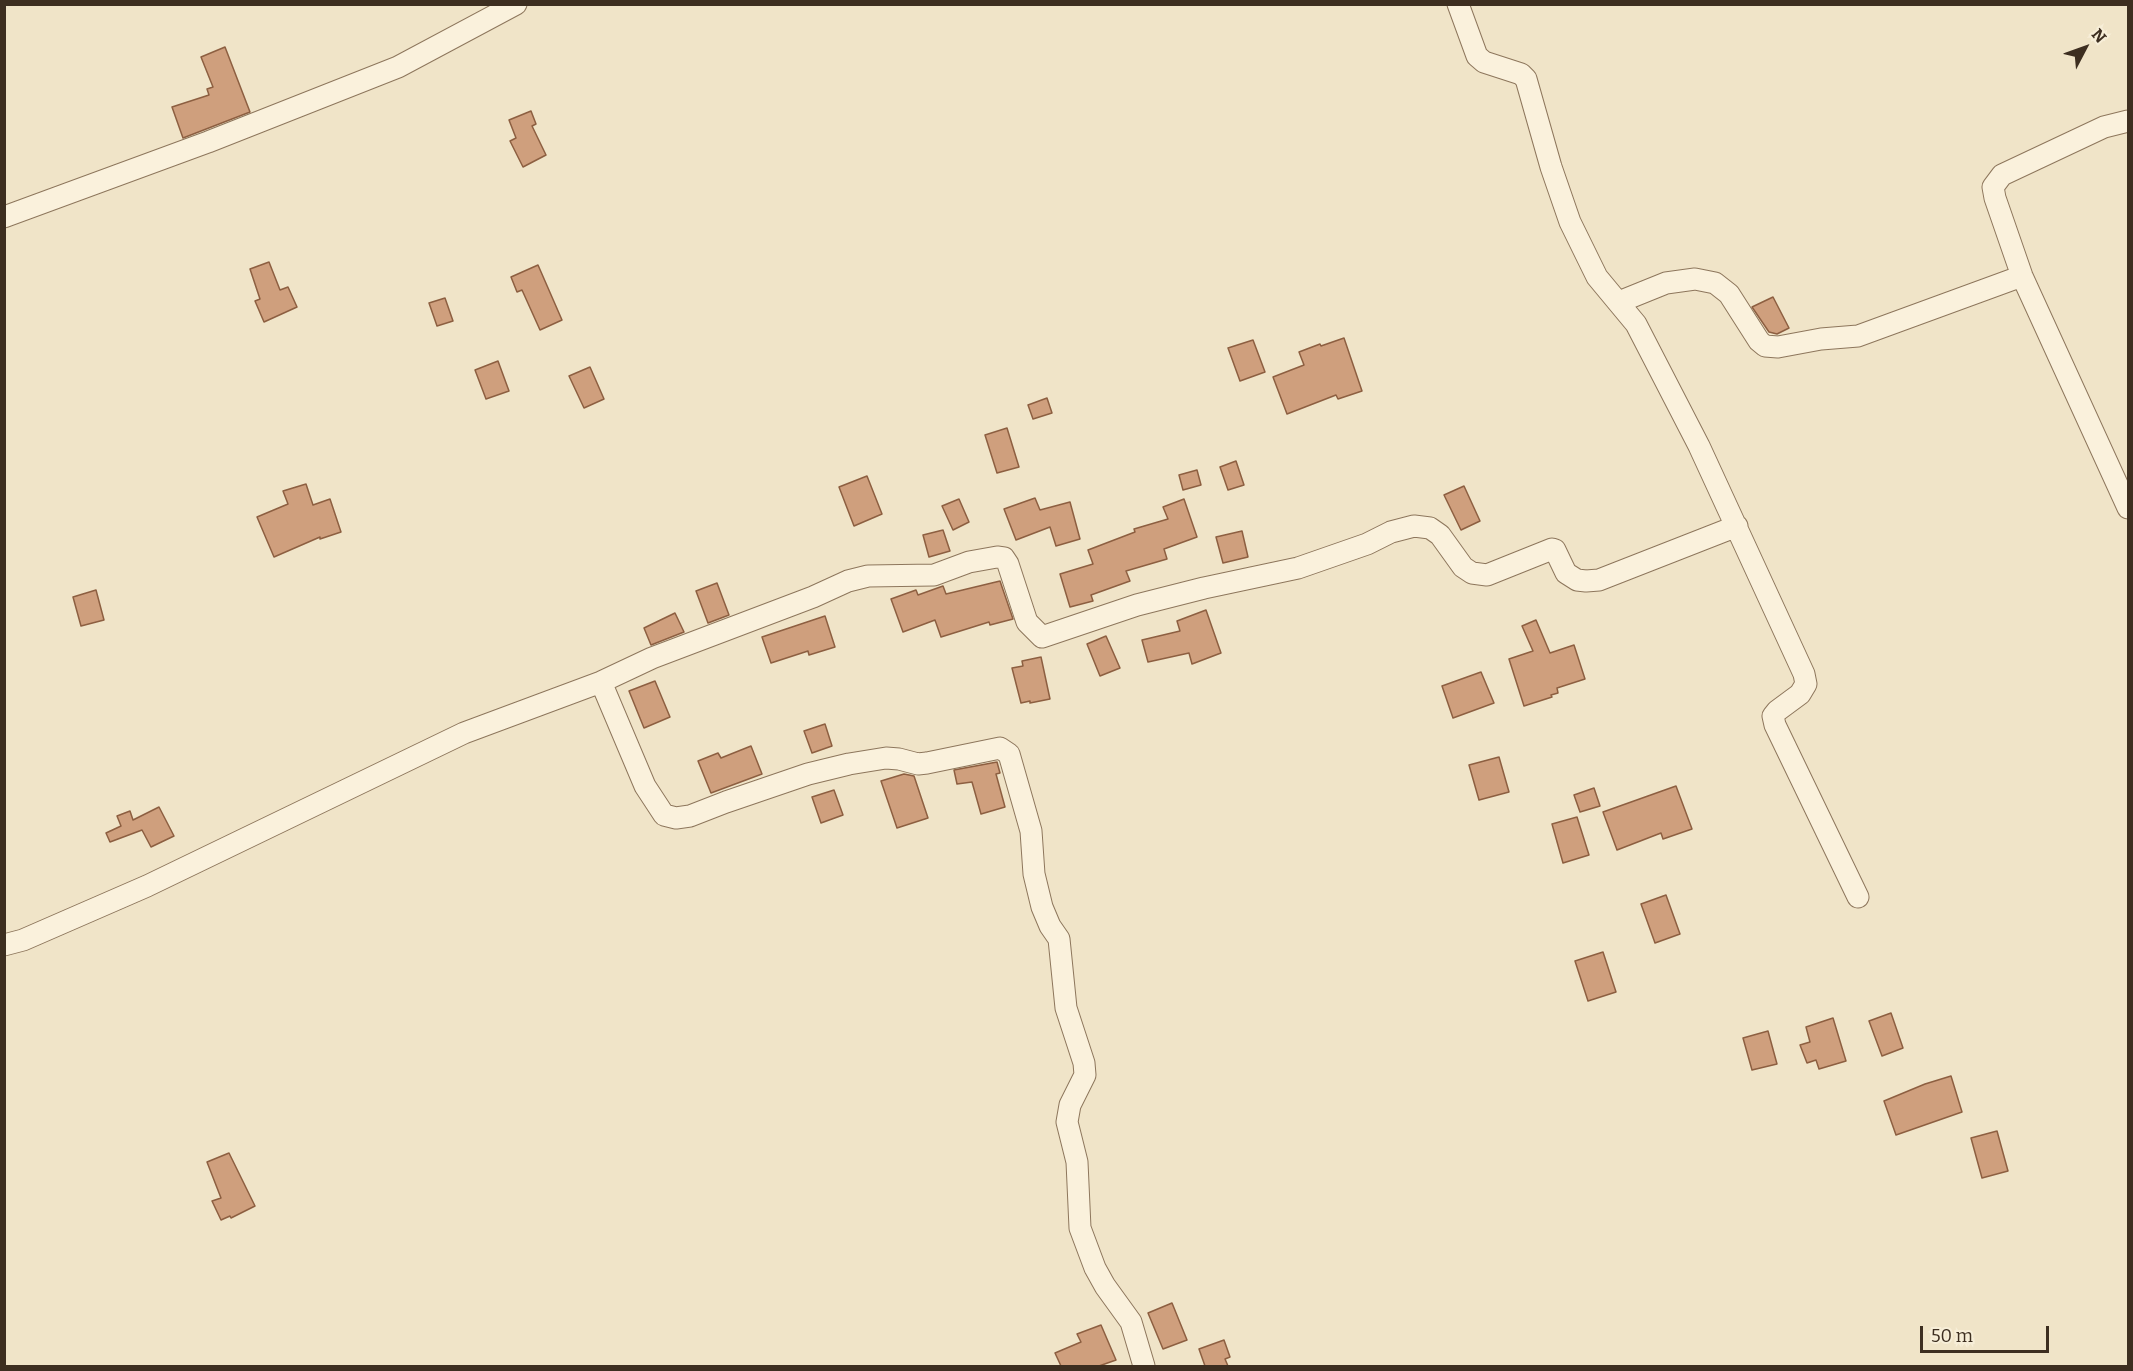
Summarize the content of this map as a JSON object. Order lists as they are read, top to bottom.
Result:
{
  "scale_bar": "50 m",
  "north": "top right"
}
